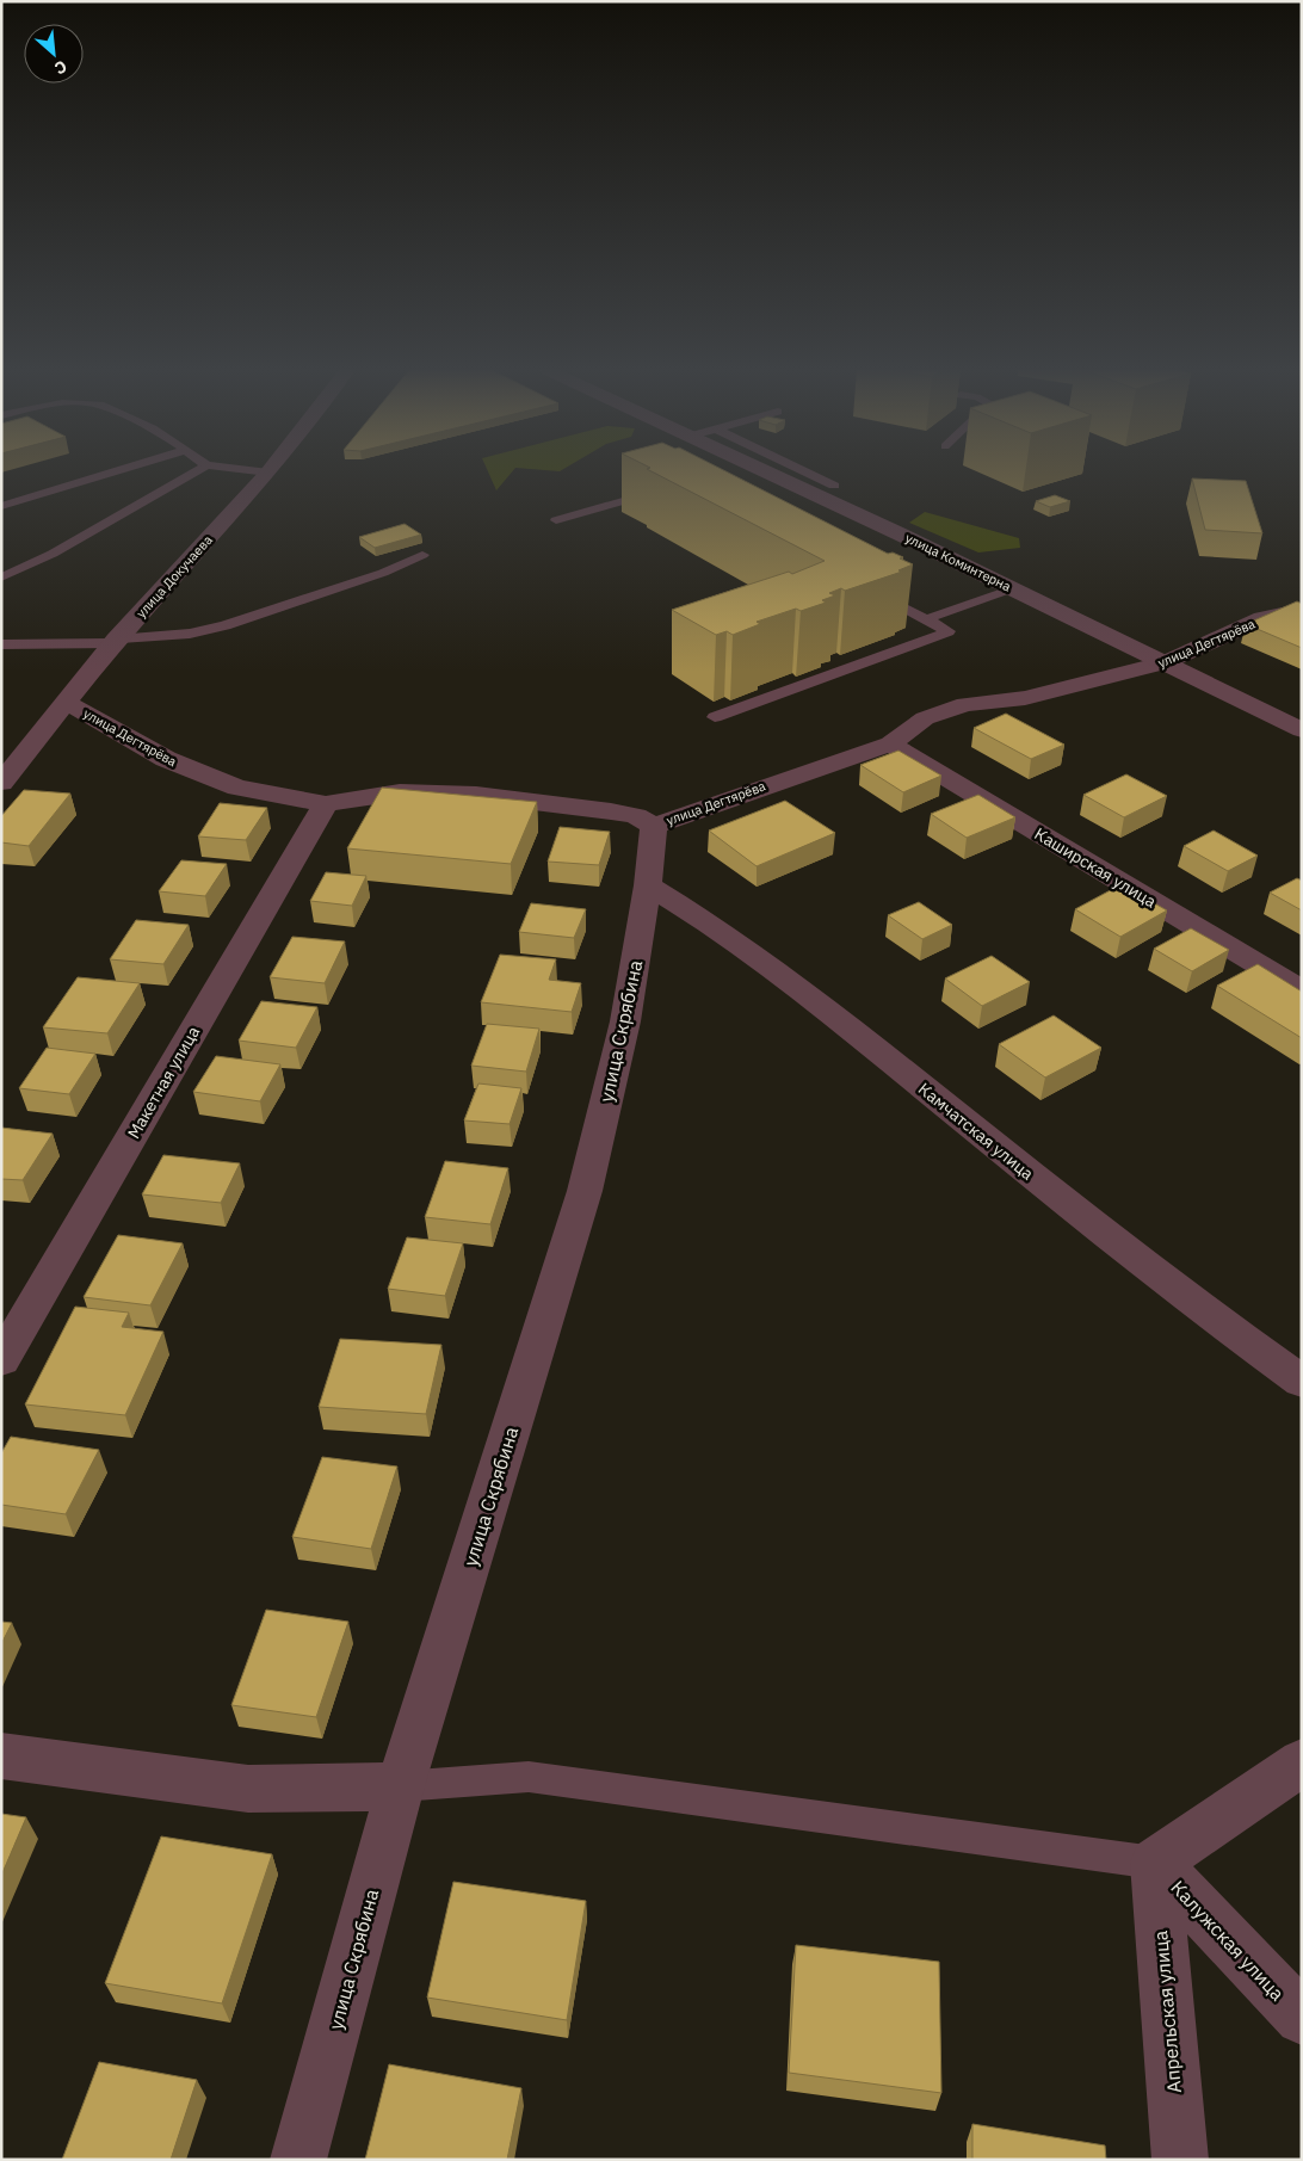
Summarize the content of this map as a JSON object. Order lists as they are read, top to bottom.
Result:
{
  "streets": {
    "street": [
      "улица Коминтерна",
      "улица Докучаева",
      "улица Дегтярёва",
      "Каширская улица",
      "улица Скрябина",
      "Макетная улица",
      "Камчатская улица",
      "Калужская улица",
      "Апрельская улица"
    ]
  },
  "crossings": [
    ["улица Коминтерна", "улица Дегтярёва"],
    ["улица Докучаева", "улица Дегтярёва"],
    ["улица Дегтярёва", "Каширская улица"],
    ["улица Дегтярёва", "улица Скрябина"],
    ["улица Дегтярёва", "Макетная улица"],
    ["улица Скрябина", "Камчатская улица"],
    ["Калужская улица", "Апрельская улица"]
  ],
  "north": "bottom right"
}
